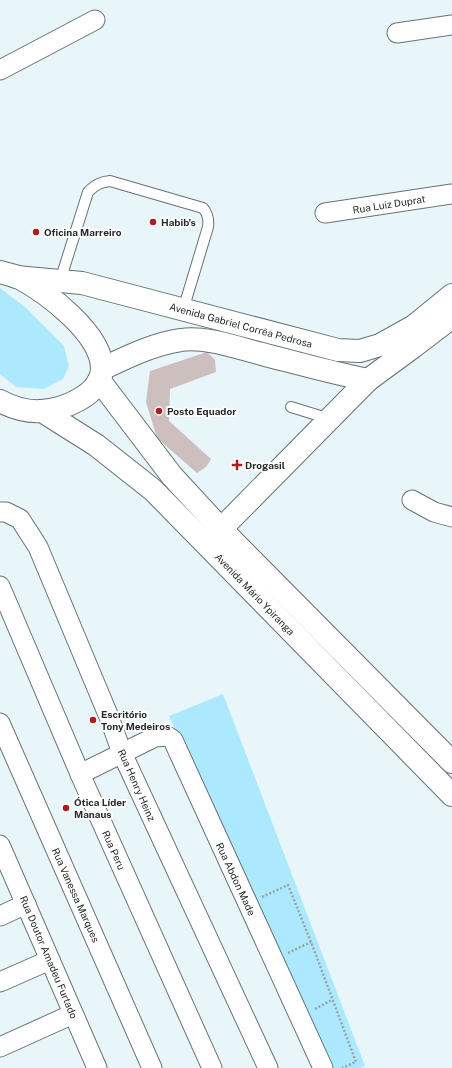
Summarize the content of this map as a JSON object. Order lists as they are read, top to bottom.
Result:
{
  "streets": {
    "main road": ["Avenida Gabriel Corrêa Pedrosa", "Avenida Mário Ypiranga"],
    "street": [
      "Rua Luiz Duprat",
      "Rua Henry Heinz",
      "Rua Peru",
      "Rua Abdon Made",
      "Rua Vanessa Marques",
      "Rua Doutor Amadeu Furtado"
    ]
  },
  "crossings": [
    ["Rua Henry Heinz", "Rua Abdon Made"]
  ],
  "places": {
    "other": [
      "Habib's",
      "Oficina Marreiro",
      "Posto Equador",
      "Escritório Tony Medeiros",
      "Ótica Líder Manaus"
    ],
    "health": ["Drogasil"]
  }
}
